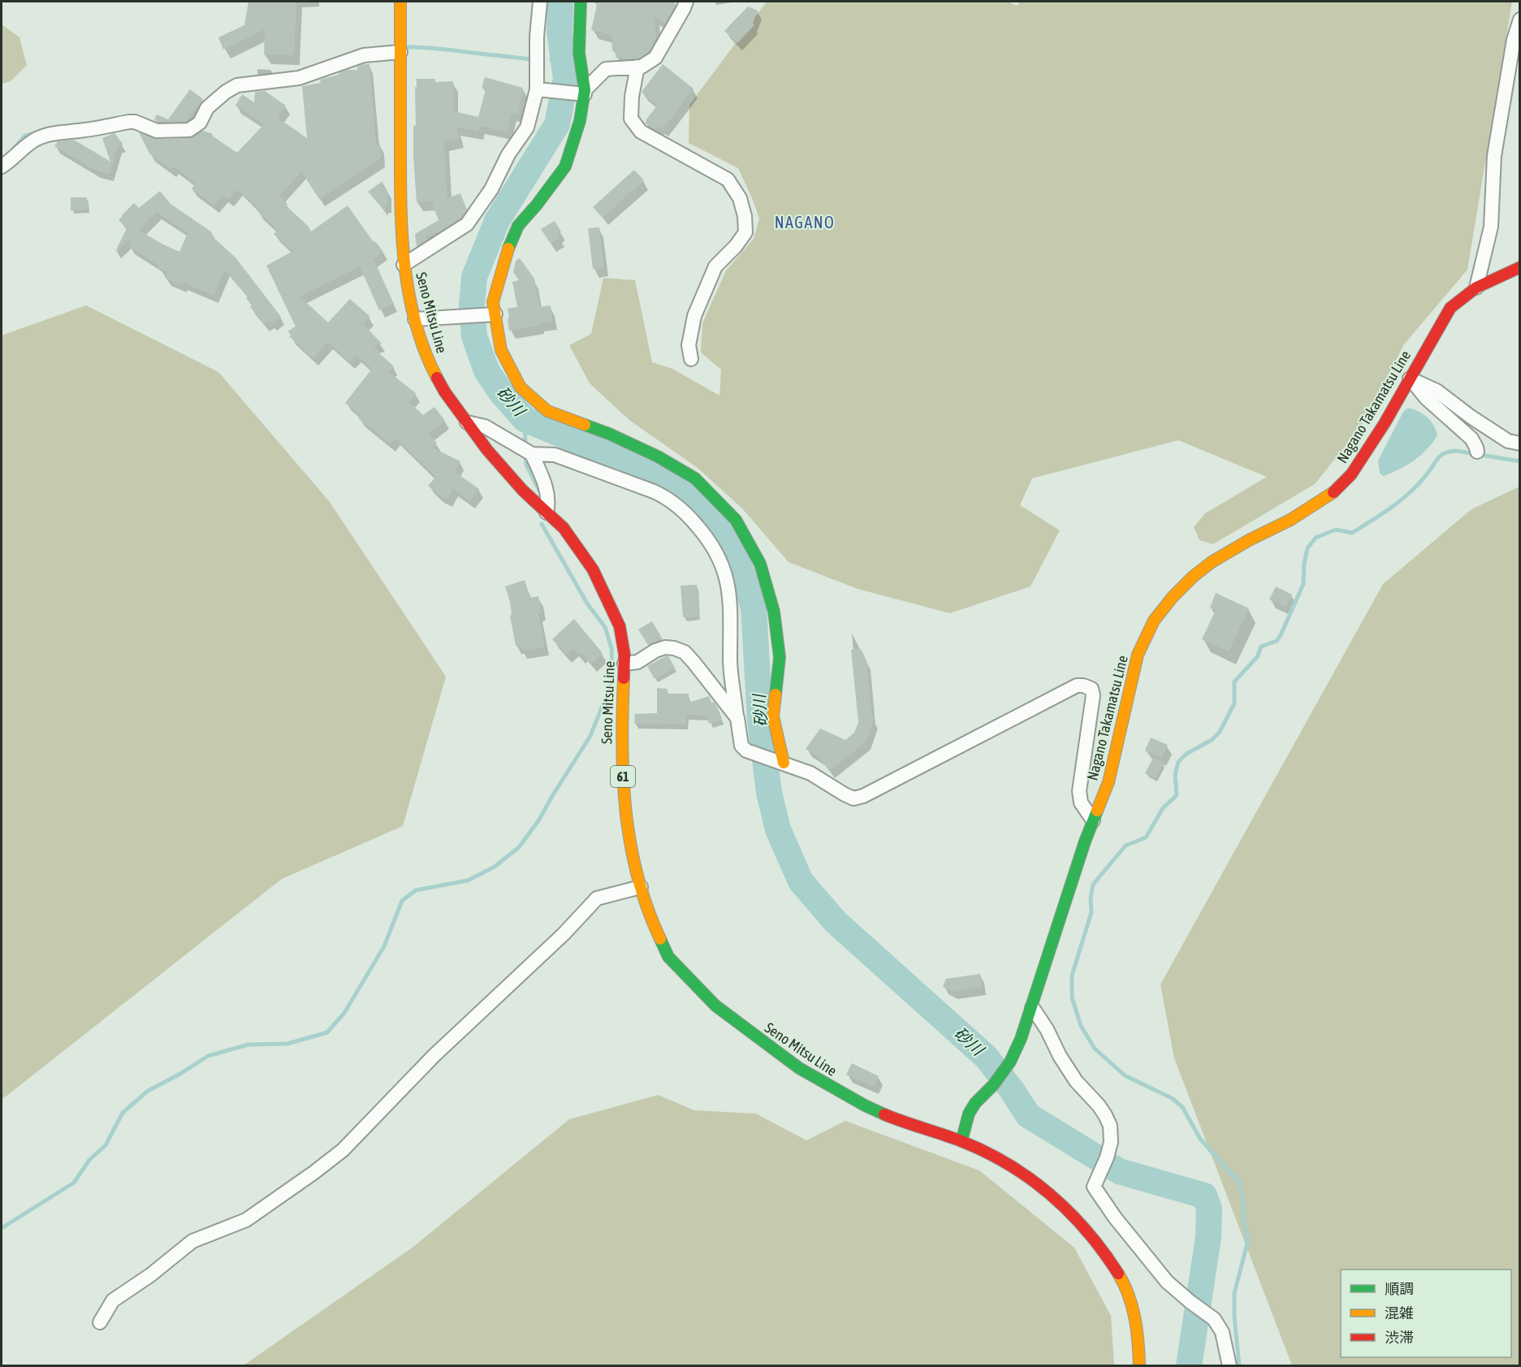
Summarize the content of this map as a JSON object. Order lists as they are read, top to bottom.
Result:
{
  "streets": {
    "main road": ["Seno Mitsu Line", "Nagano Takamatsu Line", "61"]
  },
  "crossings": [
    ["Seno Mitsu Line", "Nagano Takamatsu Line"]
  ],
  "districts": ["NAGANO"],
  "water": ["砂川"],
  "legend": ["順調", "混雑", "渋滞"]
}
